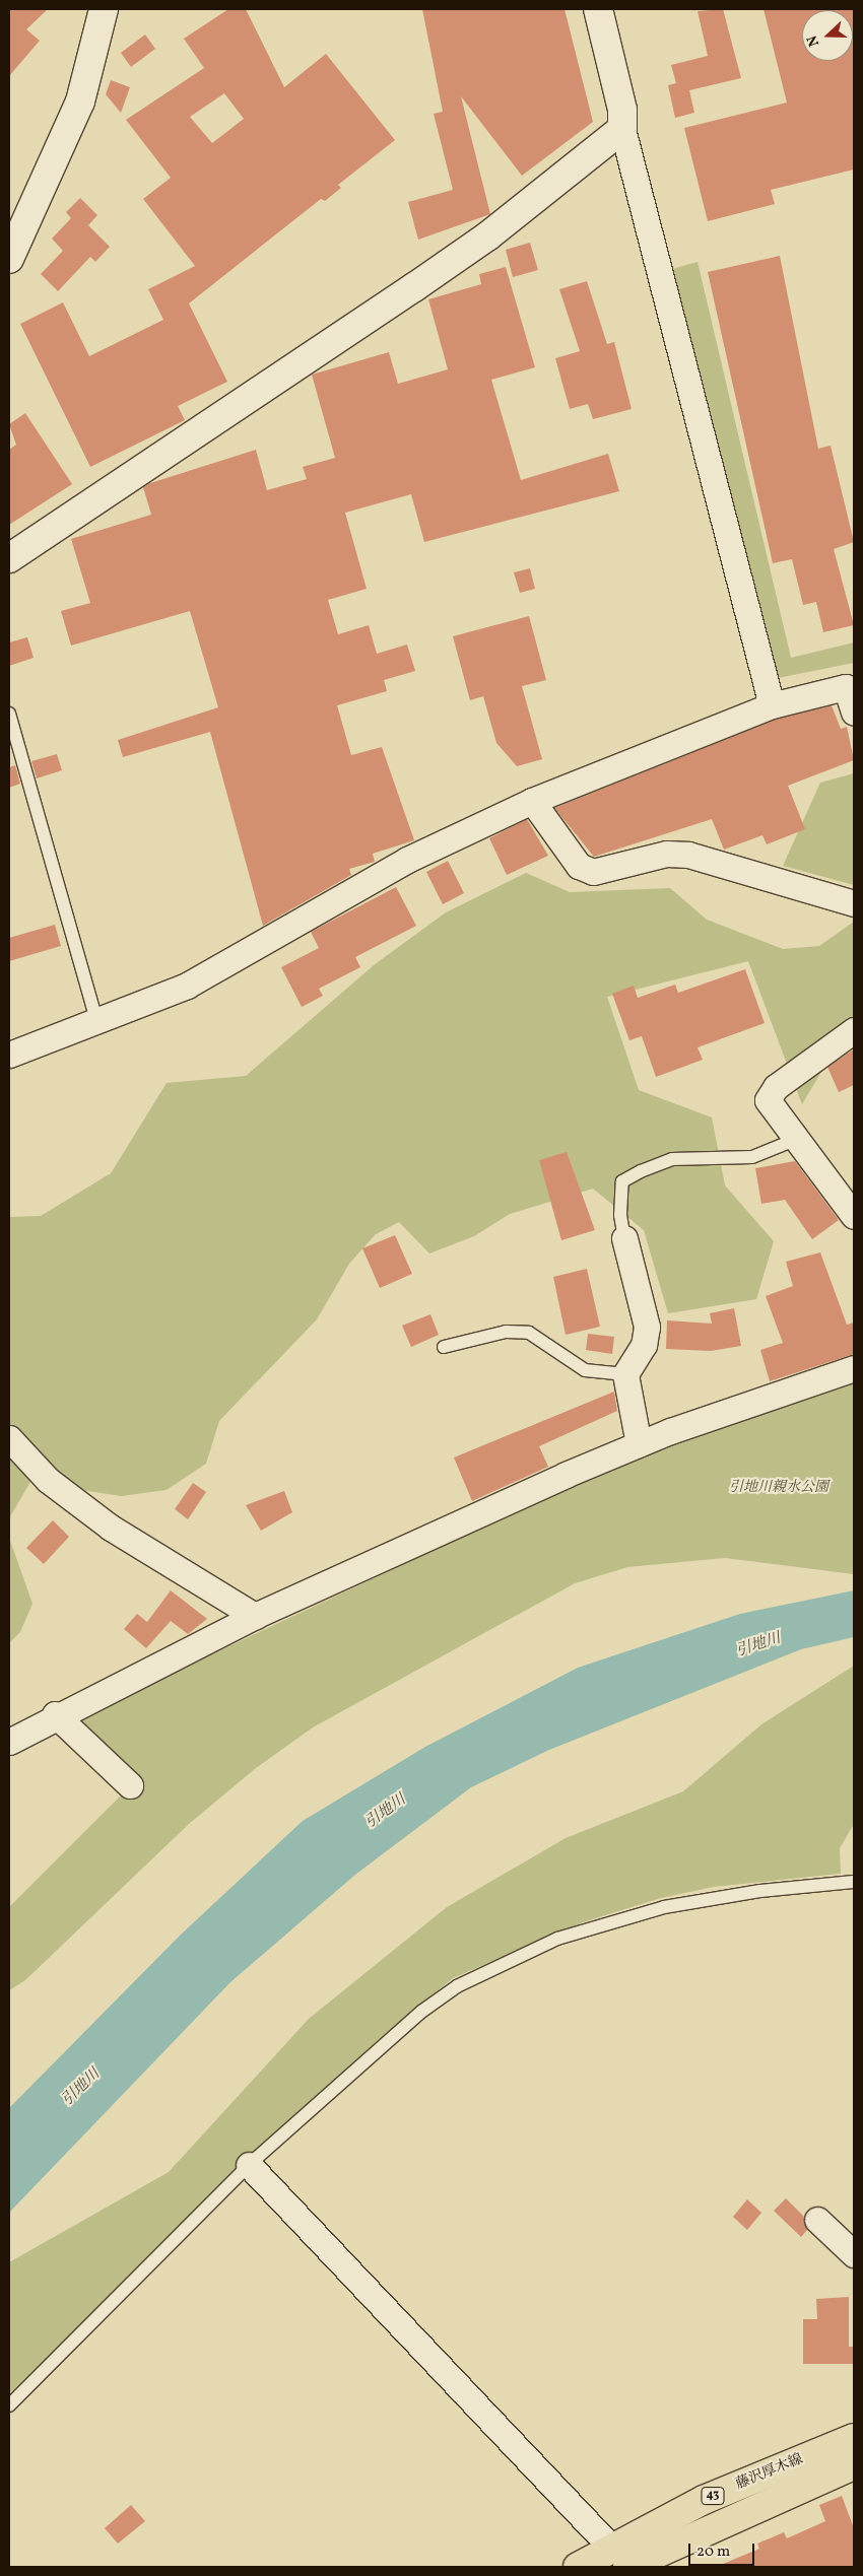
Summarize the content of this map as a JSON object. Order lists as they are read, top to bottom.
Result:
{
  "streets": {
    "main road": ["藤沢厚木線", "43"]
  },
  "water": ["引地川"],
  "parks": ["引地川親水公園"],
  "scale_bar": "20 m",
  "north": "left"
}
